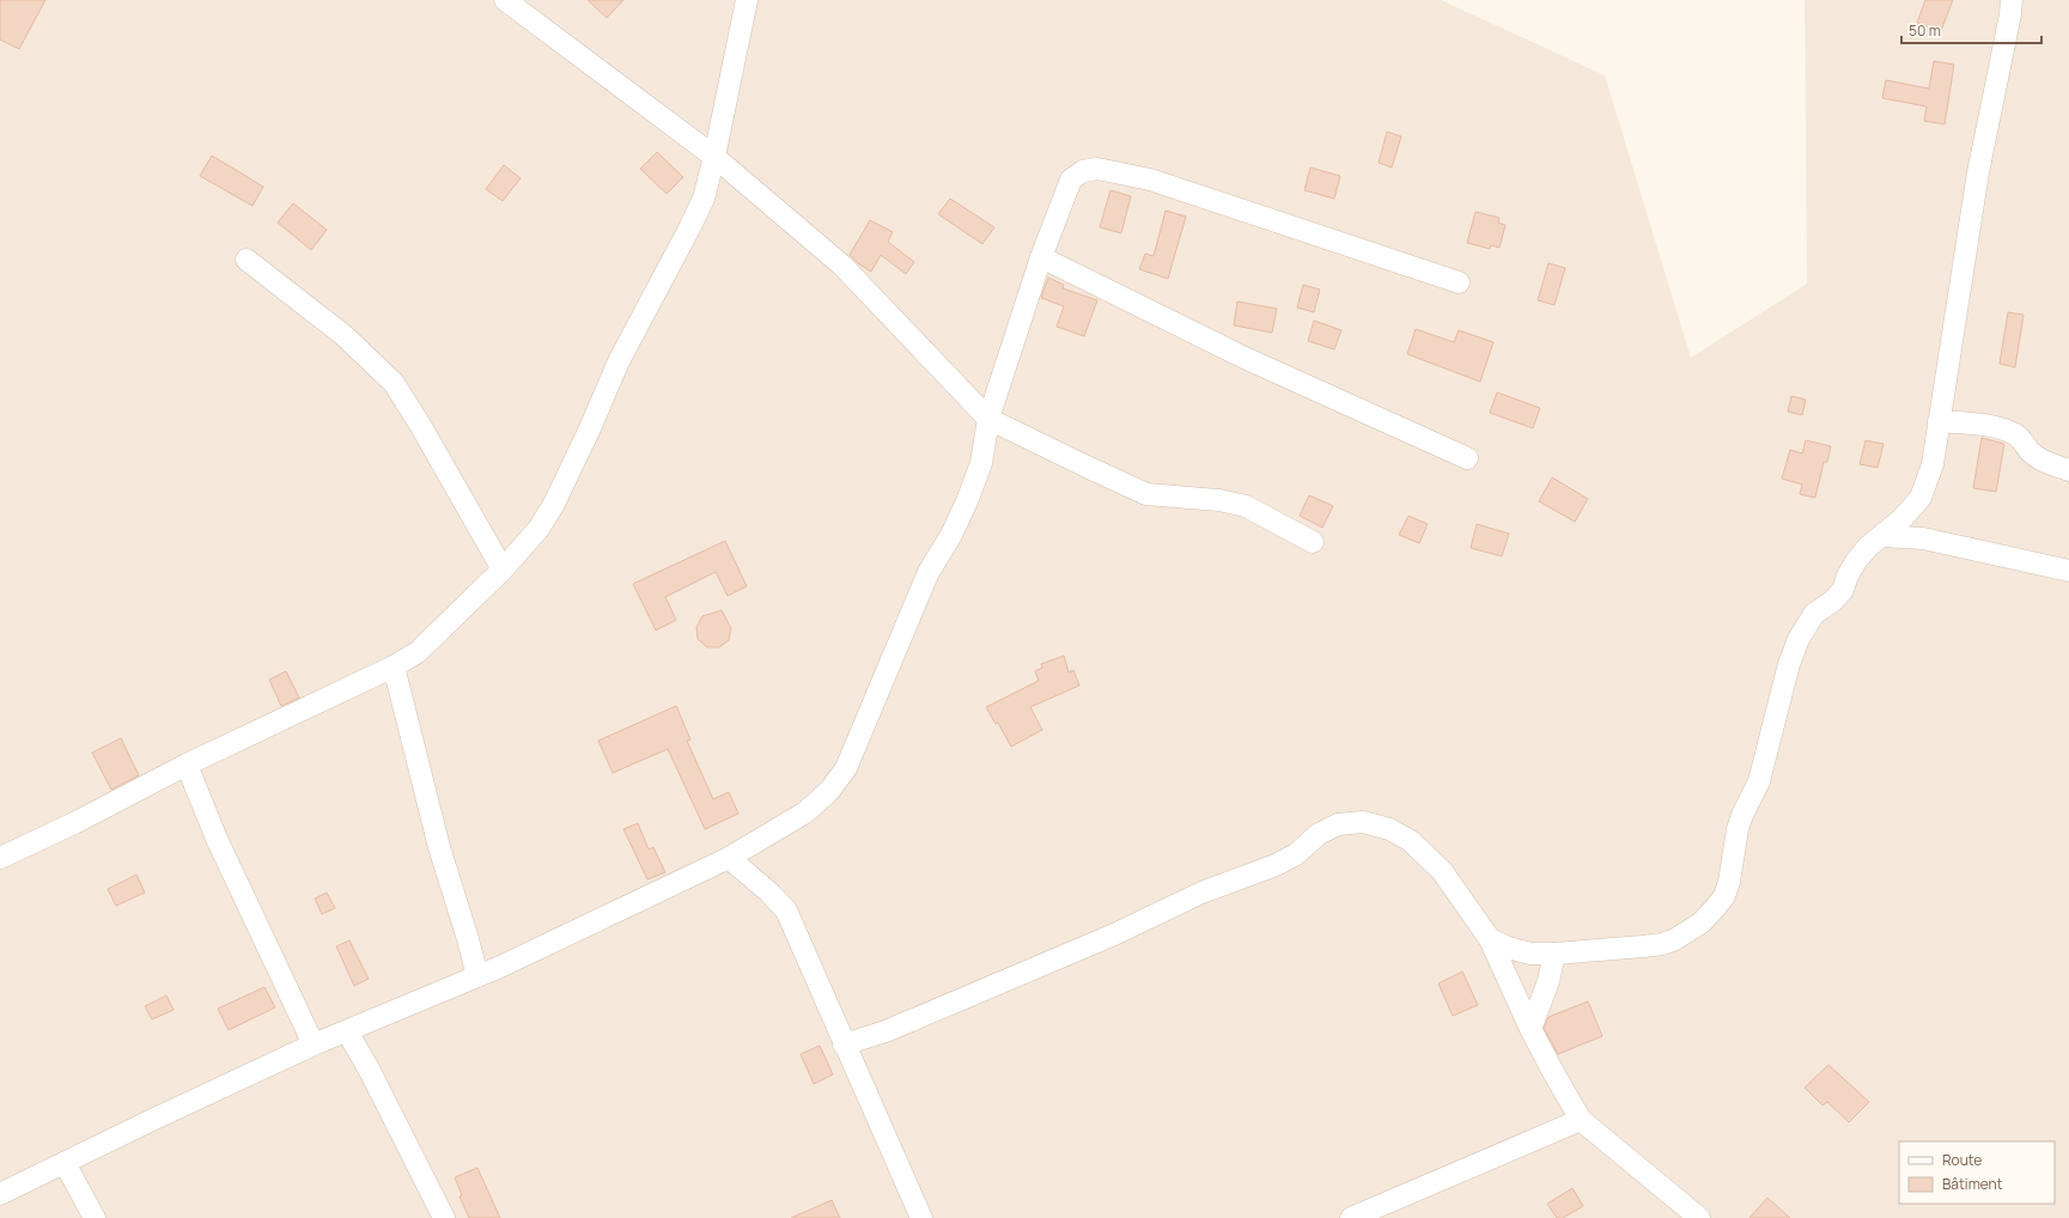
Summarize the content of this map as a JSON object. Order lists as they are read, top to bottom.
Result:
{
  "legend": ["Route", "Bâtiment"],
  "scale_bar": "50 m"
}
